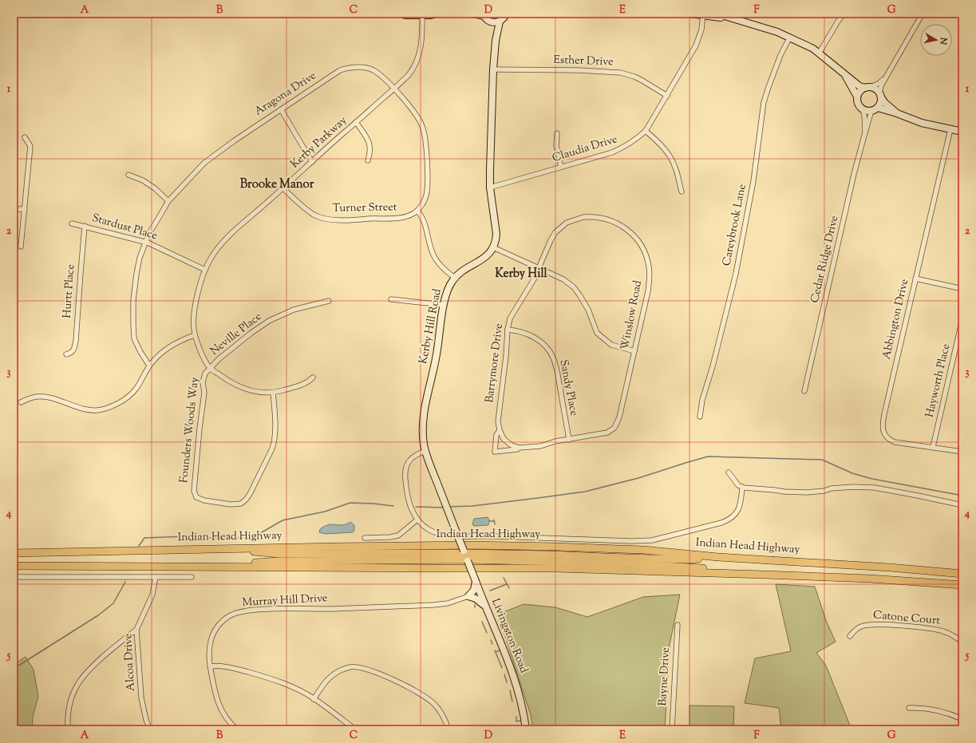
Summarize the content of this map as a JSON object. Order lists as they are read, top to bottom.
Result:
{
  "streets": {
    "highway": ["Indian Head Highway"],
    "main road": ["Kerby Hill Road", "Livingston Road"],
    "street": [
      "Esther Drive",
      "Aragona Drive",
      "Kerby Parkway",
      "Claudia Drive",
      "Turner Street",
      "Careybrook Lane",
      "Stardust Place",
      "Cedar Ridge Drive",
      "Hurtt Place",
      "Winslow Road",
      "Abbington Drive",
      "Neville Place",
      "Barrymore Drive",
      "Hayworth Place",
      "Sandy Place",
      "Founders Woods Way",
      "Murray Hill Drive",
      "Catone Court",
      "Alcoa Drive",
      "Bayne Drive"
    ]
  },
  "crossings": [
    ["Esther Drive", "Claudia Drive"],
    ["Aragona Drive", "Kerby Parkway"],
    ["Aragona Drive", "Turner Street"],
    ["Aragona Drive", "Stardust Place"],
    ["Kerby Parkway", "Turner Street"],
    ["Kerby Parkway", "Stardust Place"],
    ["Kerby Parkway", "Neville Place"],
    ["Kerby Parkway", "Founders Woods Way"],
    ["Stardust Place", "Hurtt Place"],
    ["Winslow Road", "Barrymore Drive"],
    ["Winslow Road", "Sandy Place"],
    ["Abbington Drive", "Hayworth Place"],
    ["Kerby Hill Road", "Livingston Road"],
    ["Neville Place", "Founders Woods Way"],
    ["Barrymore Drive", "Sandy Place"]
  ],
  "districts": ["Brooke Manor", "Kerby Hill"],
  "north": "right",
  "grid": {
    "columns": [
      "A",
      "B",
      "C",
      "D",
      "E",
      "F",
      "G"
    ],
    "rows": [
      "1",
      "2",
      "3",
      "4",
      "5"
    ]
  }
}
